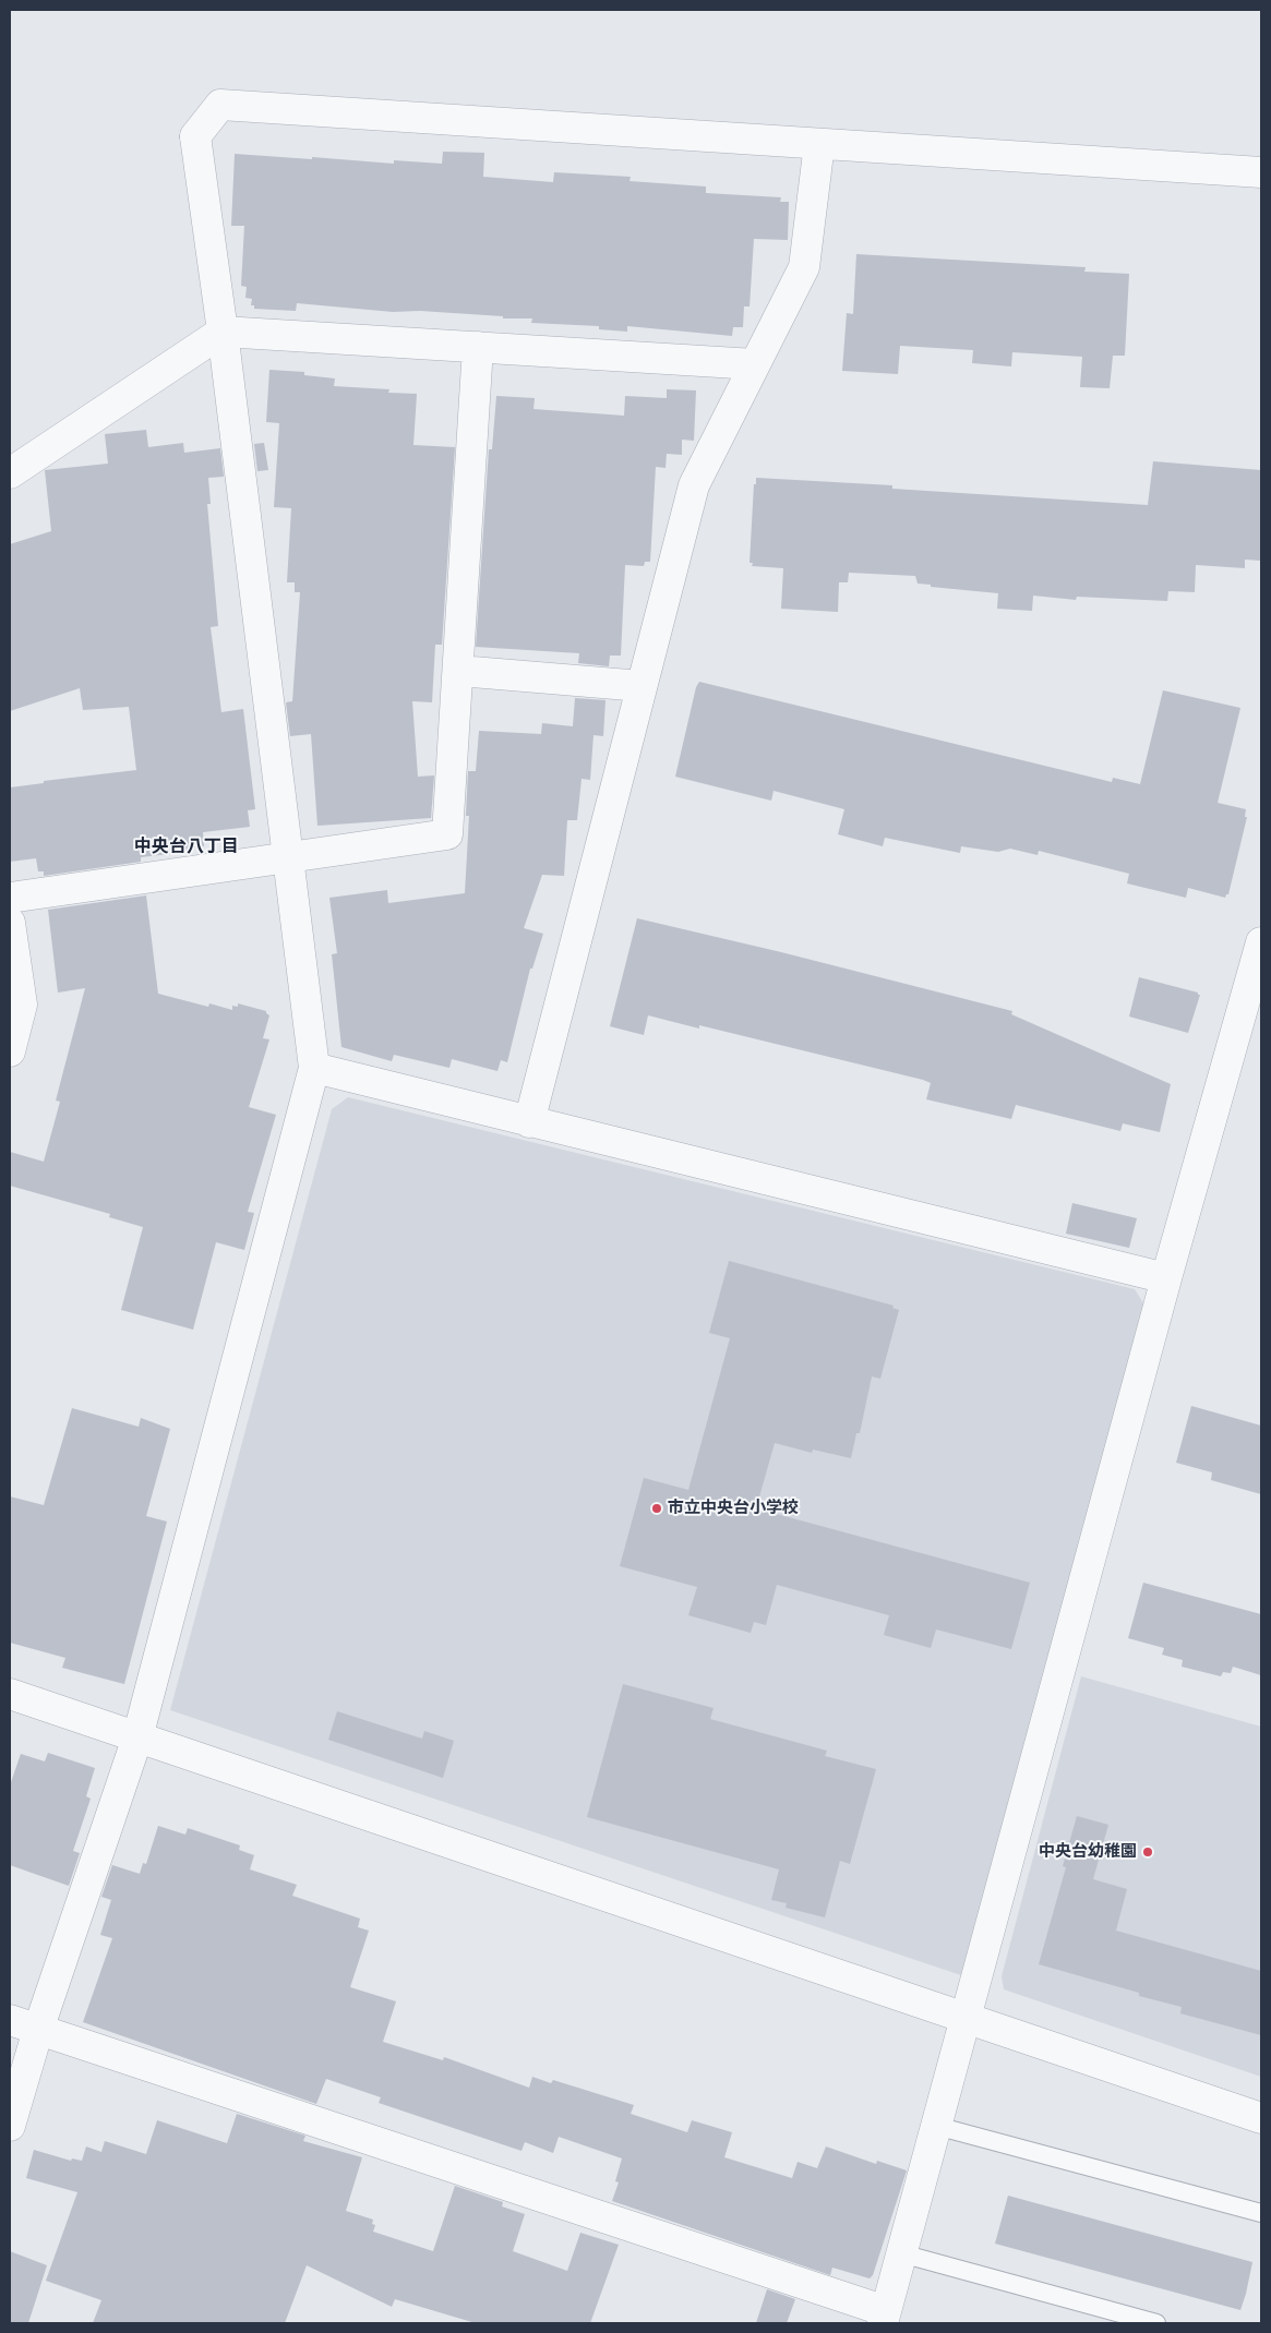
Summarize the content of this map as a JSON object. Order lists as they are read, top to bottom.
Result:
{
  "districts": ["中央台八丁目"],
  "places": ["市立中央台小学校", "中央台幼稚園"]
}
